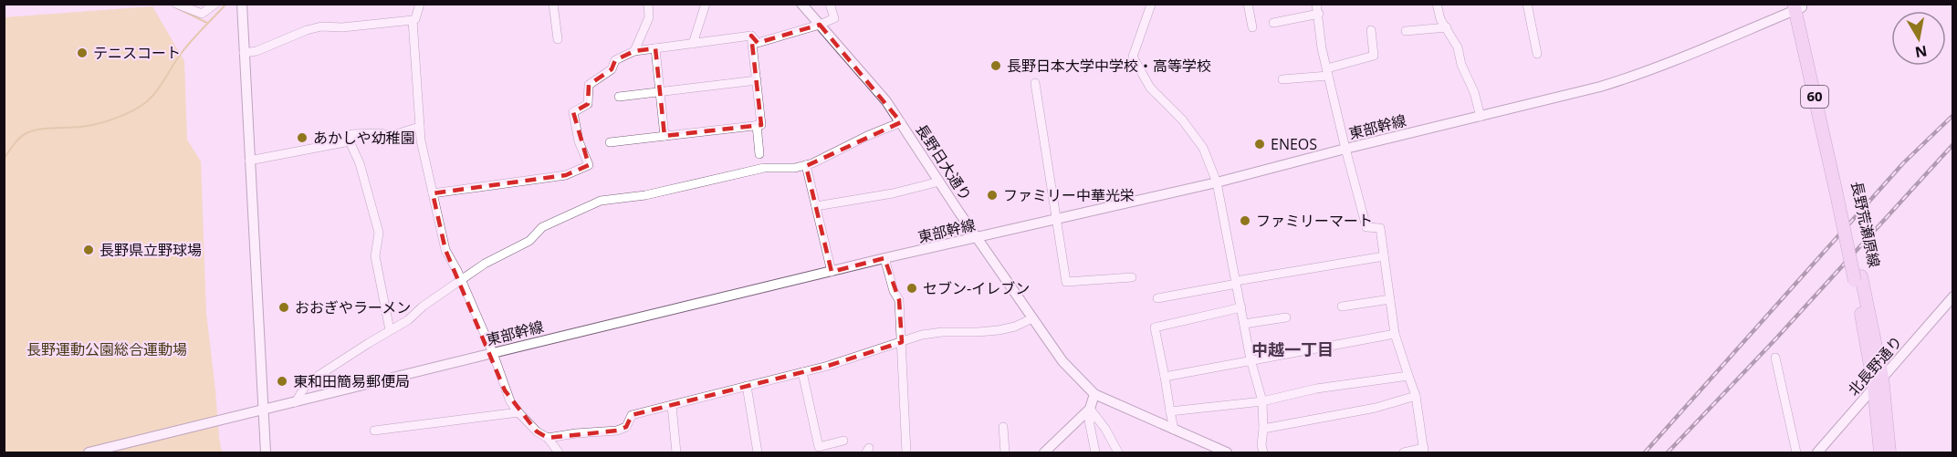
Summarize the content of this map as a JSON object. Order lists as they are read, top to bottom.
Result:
{
  "streets": {
    "main road": ["60", "長野荒瀬原線"],
    "street": ["東部幹線", "長野日大通り", "北長野通り"]
  },
  "crossings": [
    ["東部幹線", "長野日大通り"],
    ["東部幹線", "長野荒瀬原線"],
    ["長野荒瀬原線", "北長野通り"]
  ],
  "districts": ["中越一丁目"],
  "parks": ["長野運動公園総合運動場"],
  "places": [
    "テニスコート",
    "長野日本大学中学校・高等学校",
    "あかしや幼稚園",
    "ENEOS",
    "ファミリー中華光栄",
    "ファミリーマート",
    "長野県立野球場",
    "セブン-イレブン",
    "おおぎやラーメン",
    "東和田簡易郵便局"
  ],
  "north": "bottom"
}
